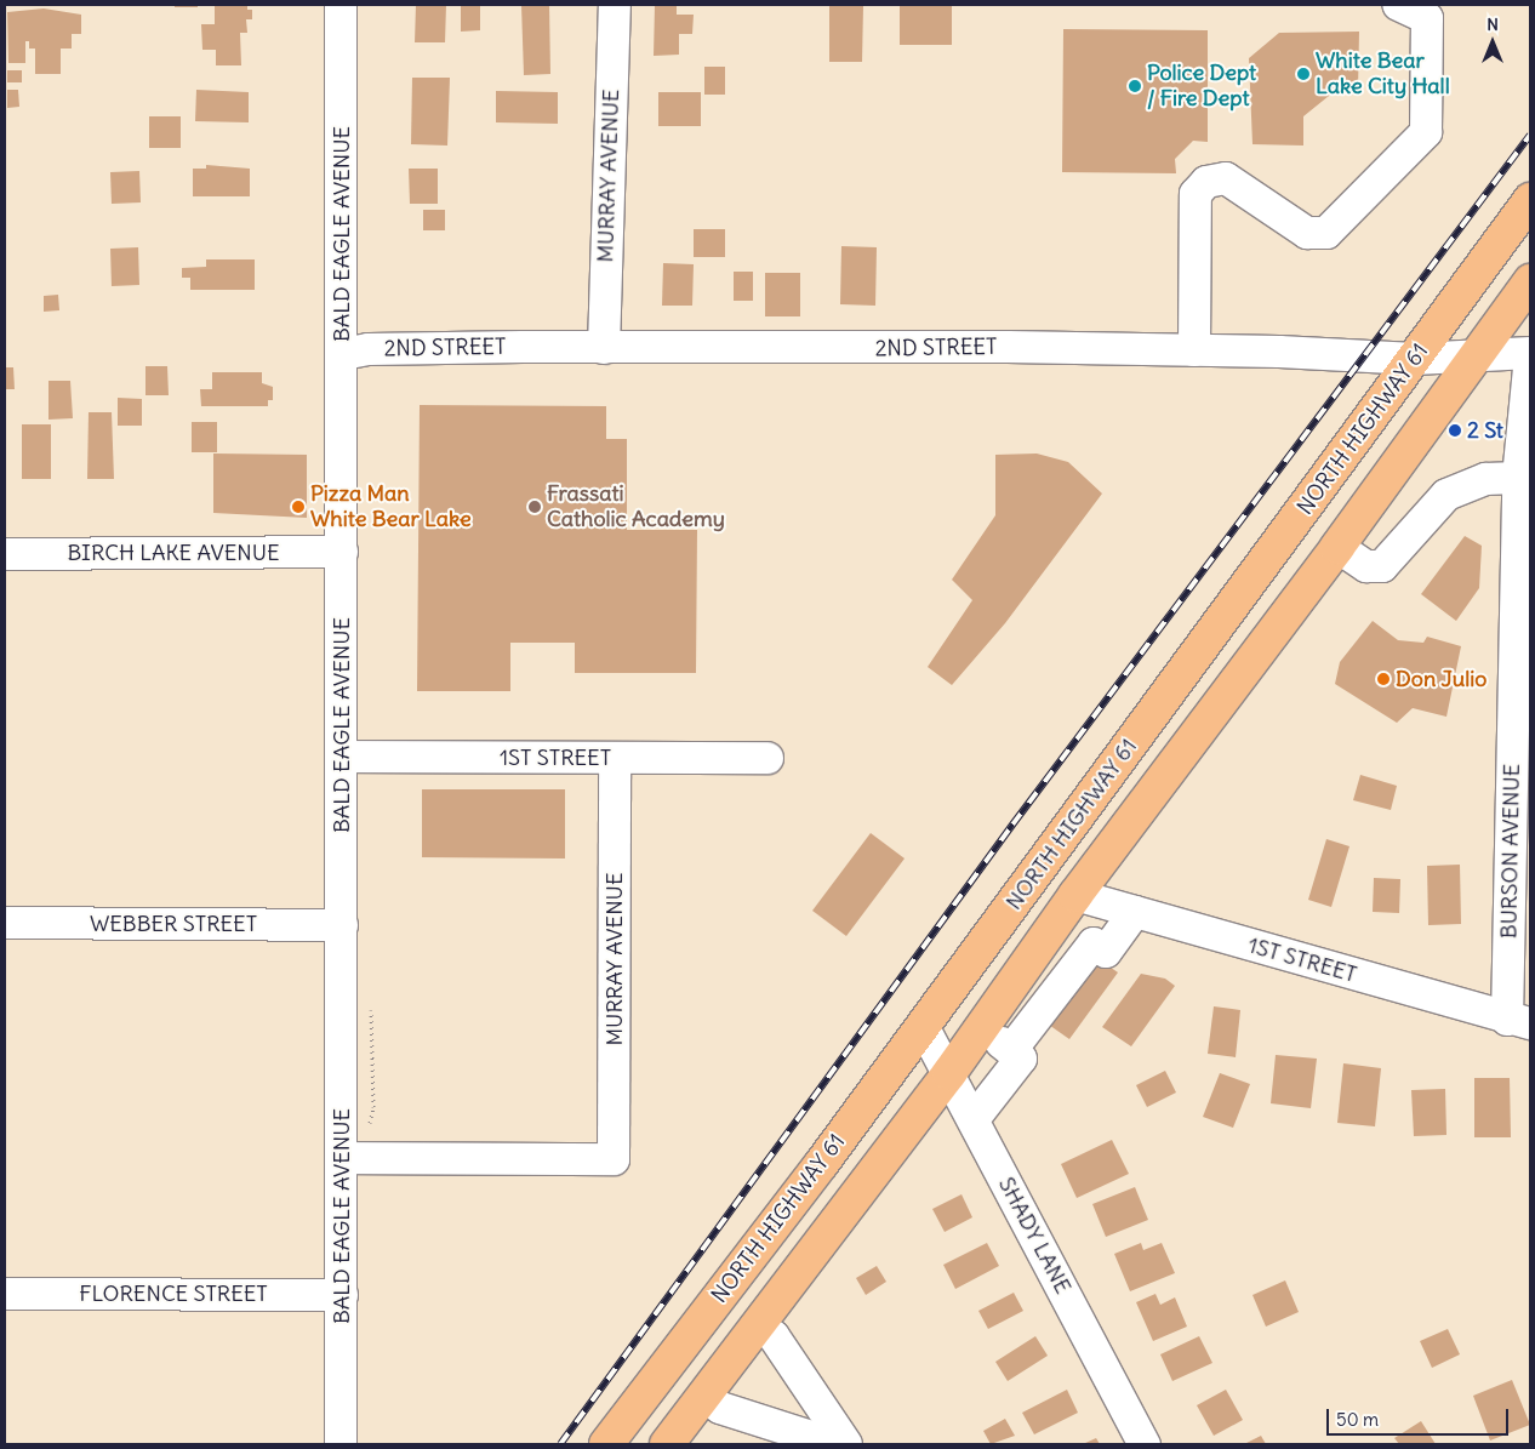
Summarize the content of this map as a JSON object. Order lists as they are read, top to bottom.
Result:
{
  "streets": {
    "main road": ["NORTH HIGHWAY 61"],
    "street": [
      "MURRAY AVENUE",
      "BALD EAGLE AVENUE",
      "2ND STREET",
      "BIRCH LAKE AVENUE",
      "1ST STREET",
      "BURSON AVENUE",
      "WEBBER STREET",
      "SHADY LANE",
      "FLORENCE STREET"
    ]
  },
  "crossings": [
    ["MURRAY AVENUE", "BALD EAGLE AVENUE"],
    ["MURRAY AVENUE", "2ND STREET"],
    ["MURRAY AVENUE", "1ST STREET"],
    ["BALD EAGLE AVENUE", "2ND STREET"],
    ["BALD EAGLE AVENUE", "BIRCH LAKE AVENUE"],
    ["BALD EAGLE AVENUE", "1ST STREET"],
    ["BALD EAGLE AVENUE", "WEBBER STREET"],
    ["BALD EAGLE AVENUE", "FLORENCE STREET"],
    ["2ND STREET", "NORTH HIGHWAY 61"],
    ["2ND STREET", "BURSON AVENUE"],
    ["NORTH HIGHWAY 61", "1ST STREET"],
    ["NORTH HIGHWAY 61", "SHADY LANE"],
    ["1ST STREET", "BURSON AVENUE"]
  ],
  "places": [
    "White Bear Lake City Hall",
    "Police Dept / Fire Dept",
    "2 St",
    "Pizza Man White Bear Lake",
    "Frassati Catholic Academy",
    "Don Julio"
  ],
  "scale_bar": "50 m",
  "north": "top"
}
